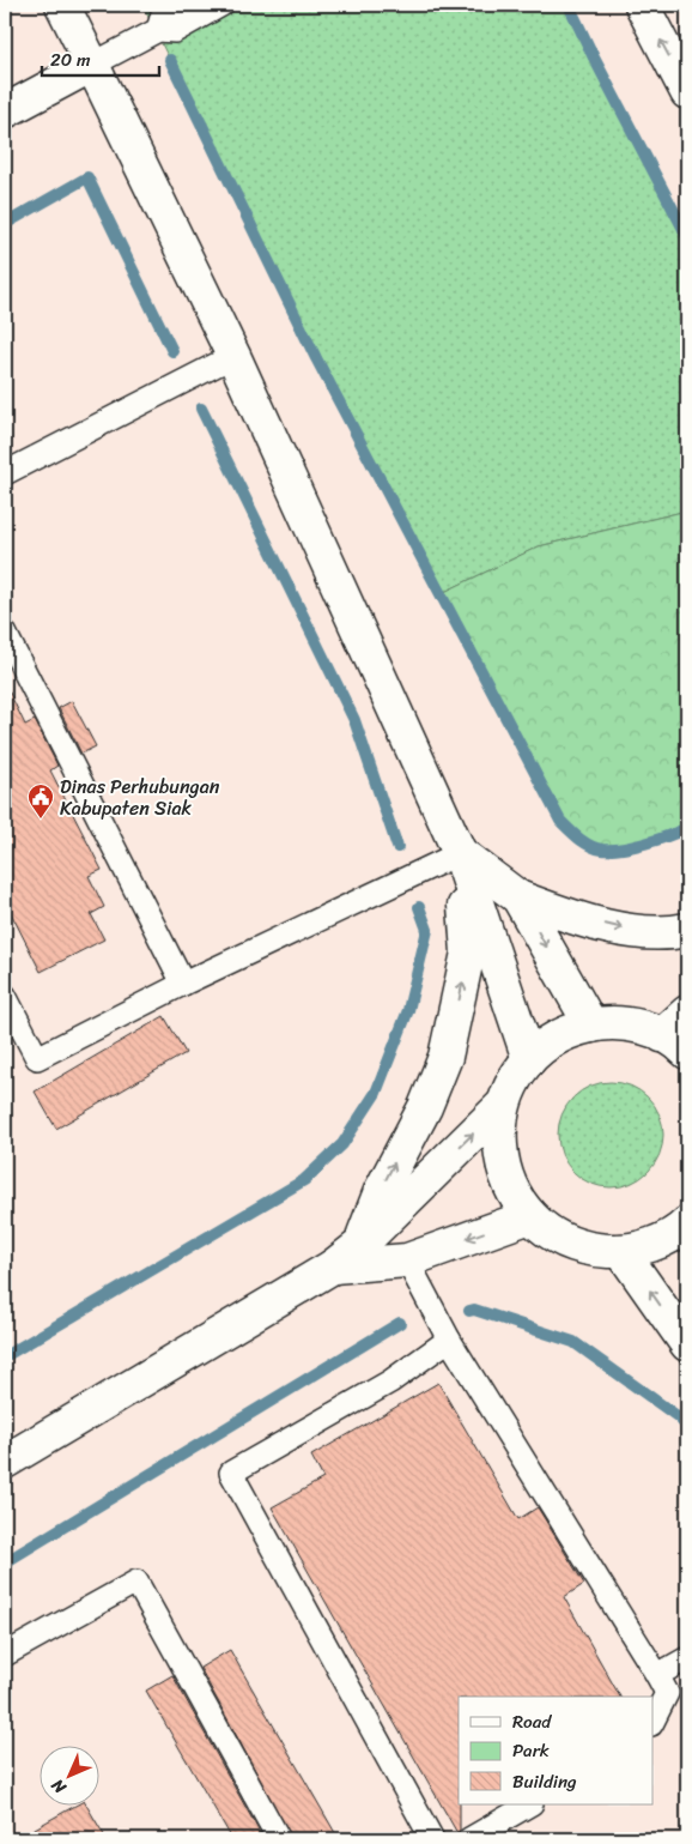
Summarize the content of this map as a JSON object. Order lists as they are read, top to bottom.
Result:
{
  "places": {
    "public building": ["Dinas Perhubungan Kabupaten Siak"]
  },
  "legend": ["Road", "Park", "Building"],
  "scale_bar": "20 m",
  "north": "bottom left"
}
